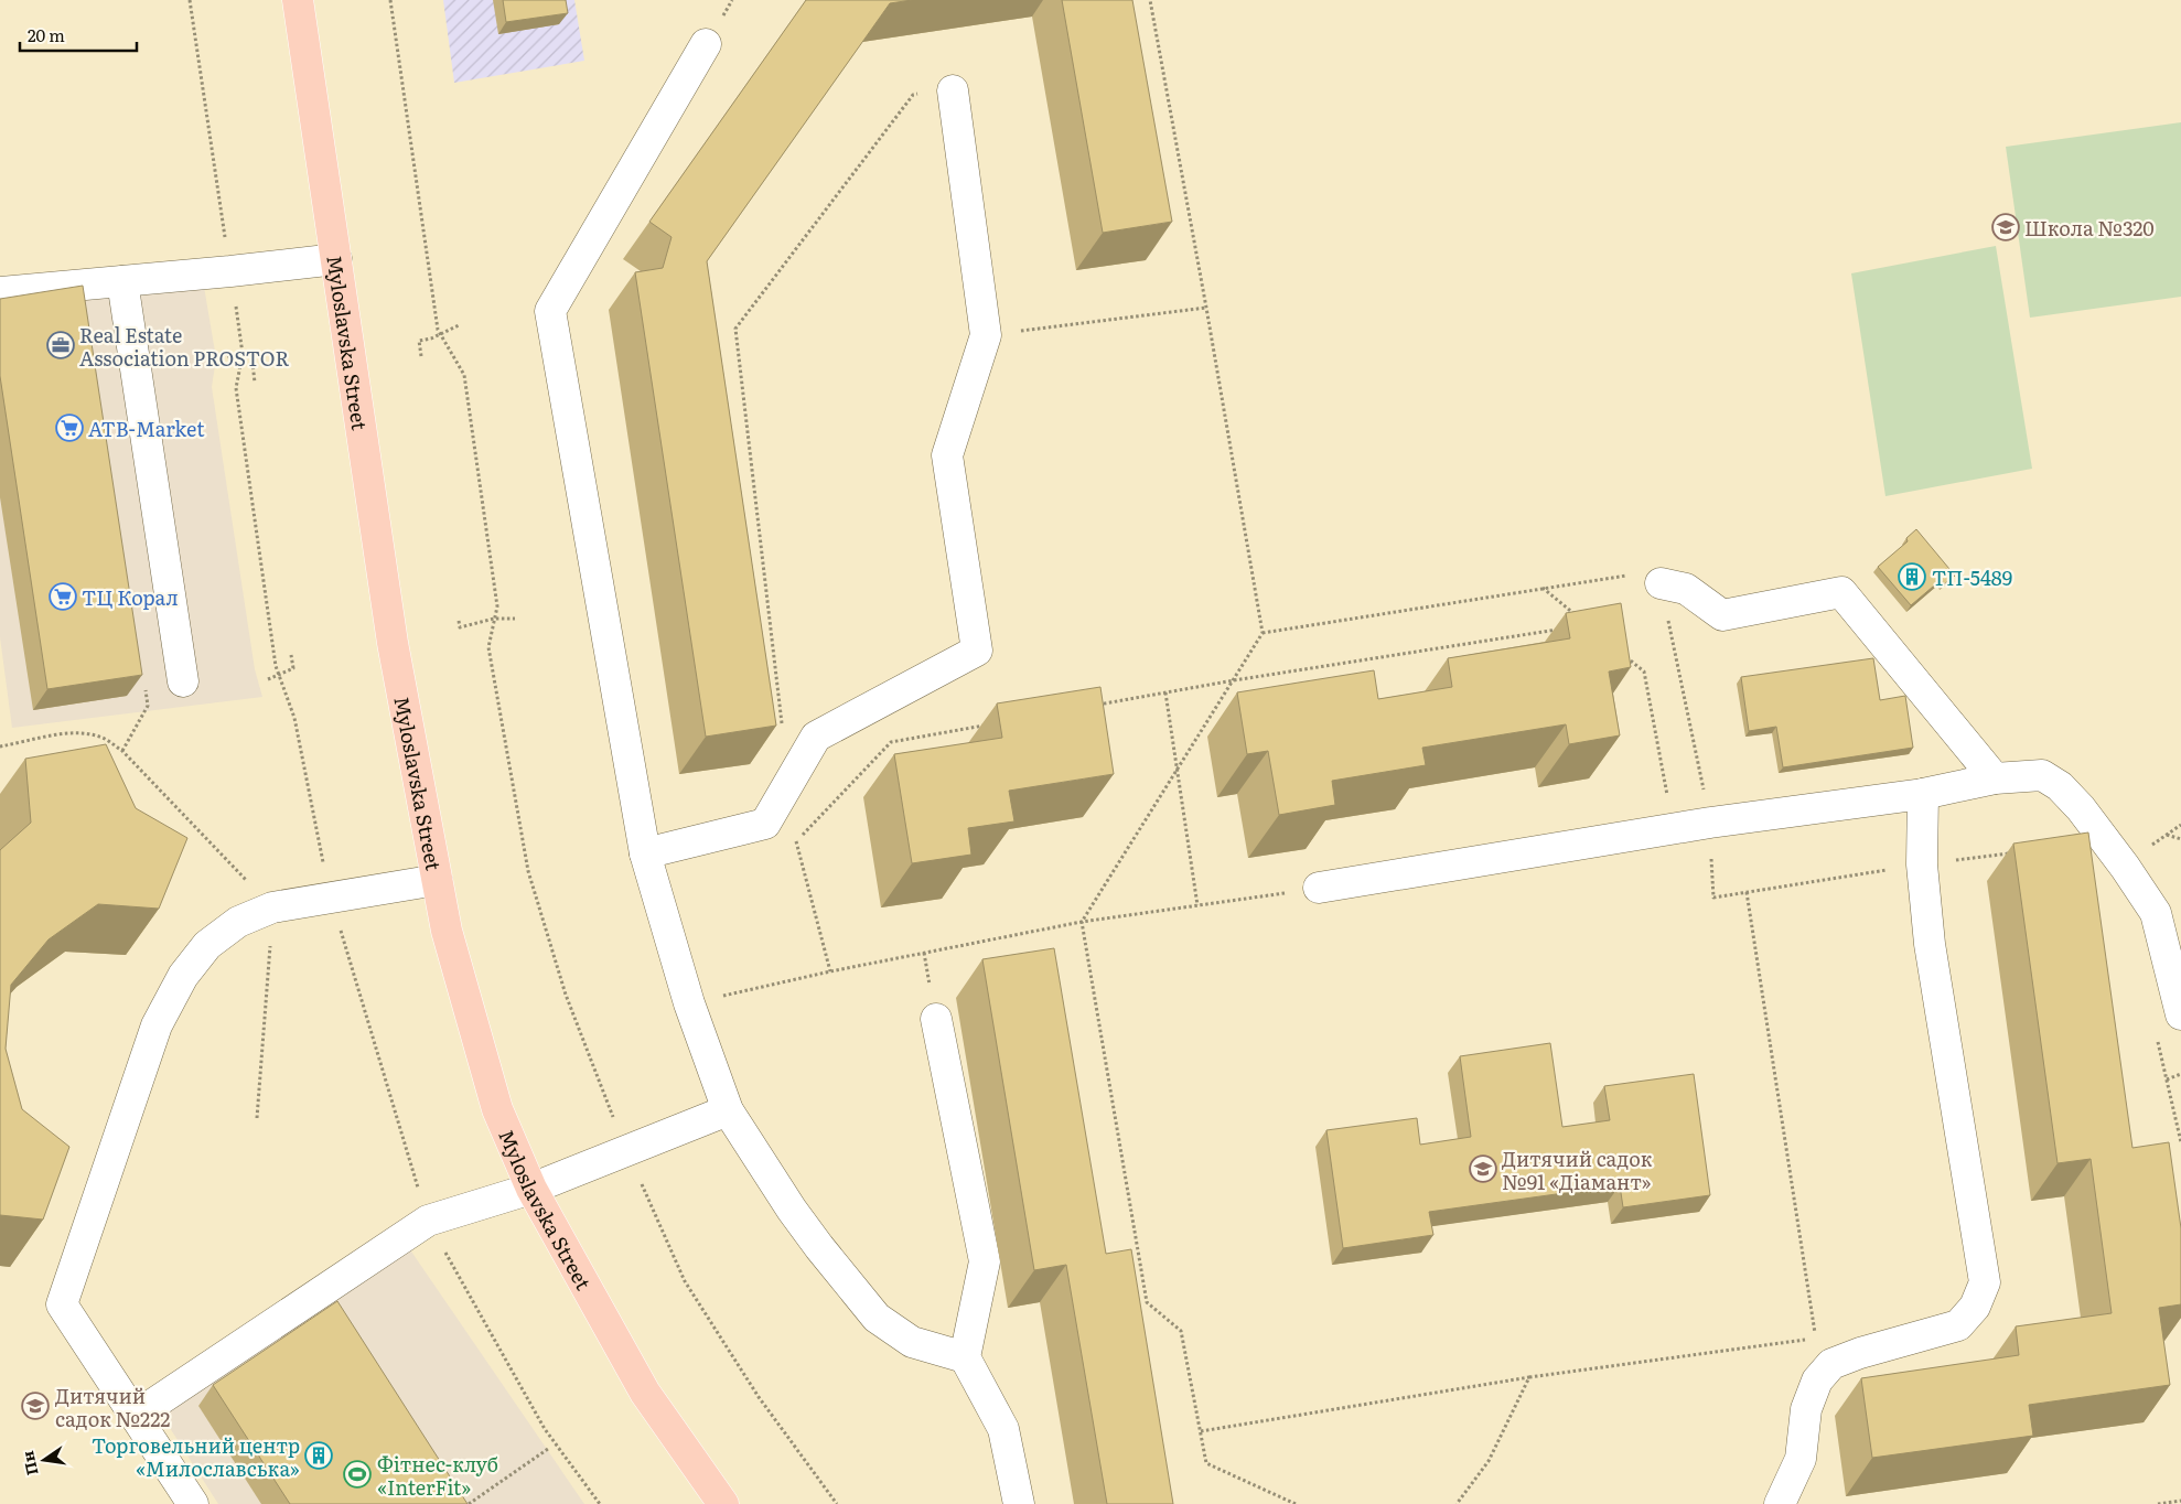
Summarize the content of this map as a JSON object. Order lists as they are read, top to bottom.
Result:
{
  "streets": {
    "main road": ["Myloslavska Street"]
  },
  "places": {
    "school or university": ["Школа №320", "Дитячий садок №91 «Діамант»", "Дитячий садок №222"],
    "office": ["Real Estate Association PROSTOR"],
    "supermarket": ["ATB-Market", "ТЦ Корал"],
    "building": ["ТП-5489", "Торговельний центр «Милославська»"],
    "sports": ["Фітнес-клуб «InterFit»"]
  },
  "scale_bar": "20 m",
  "north": "left"
}
